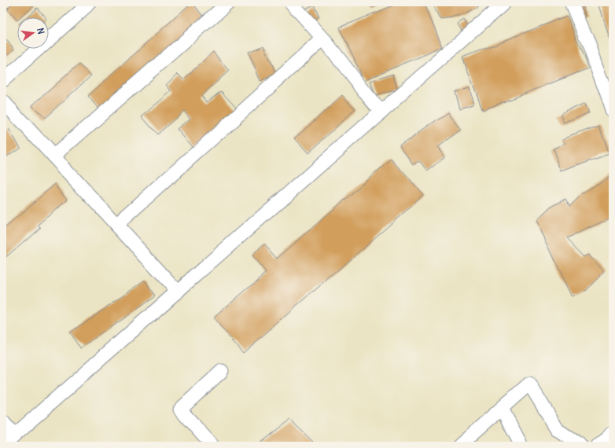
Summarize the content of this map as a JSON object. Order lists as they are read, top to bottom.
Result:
{
  "north": "right"
}
